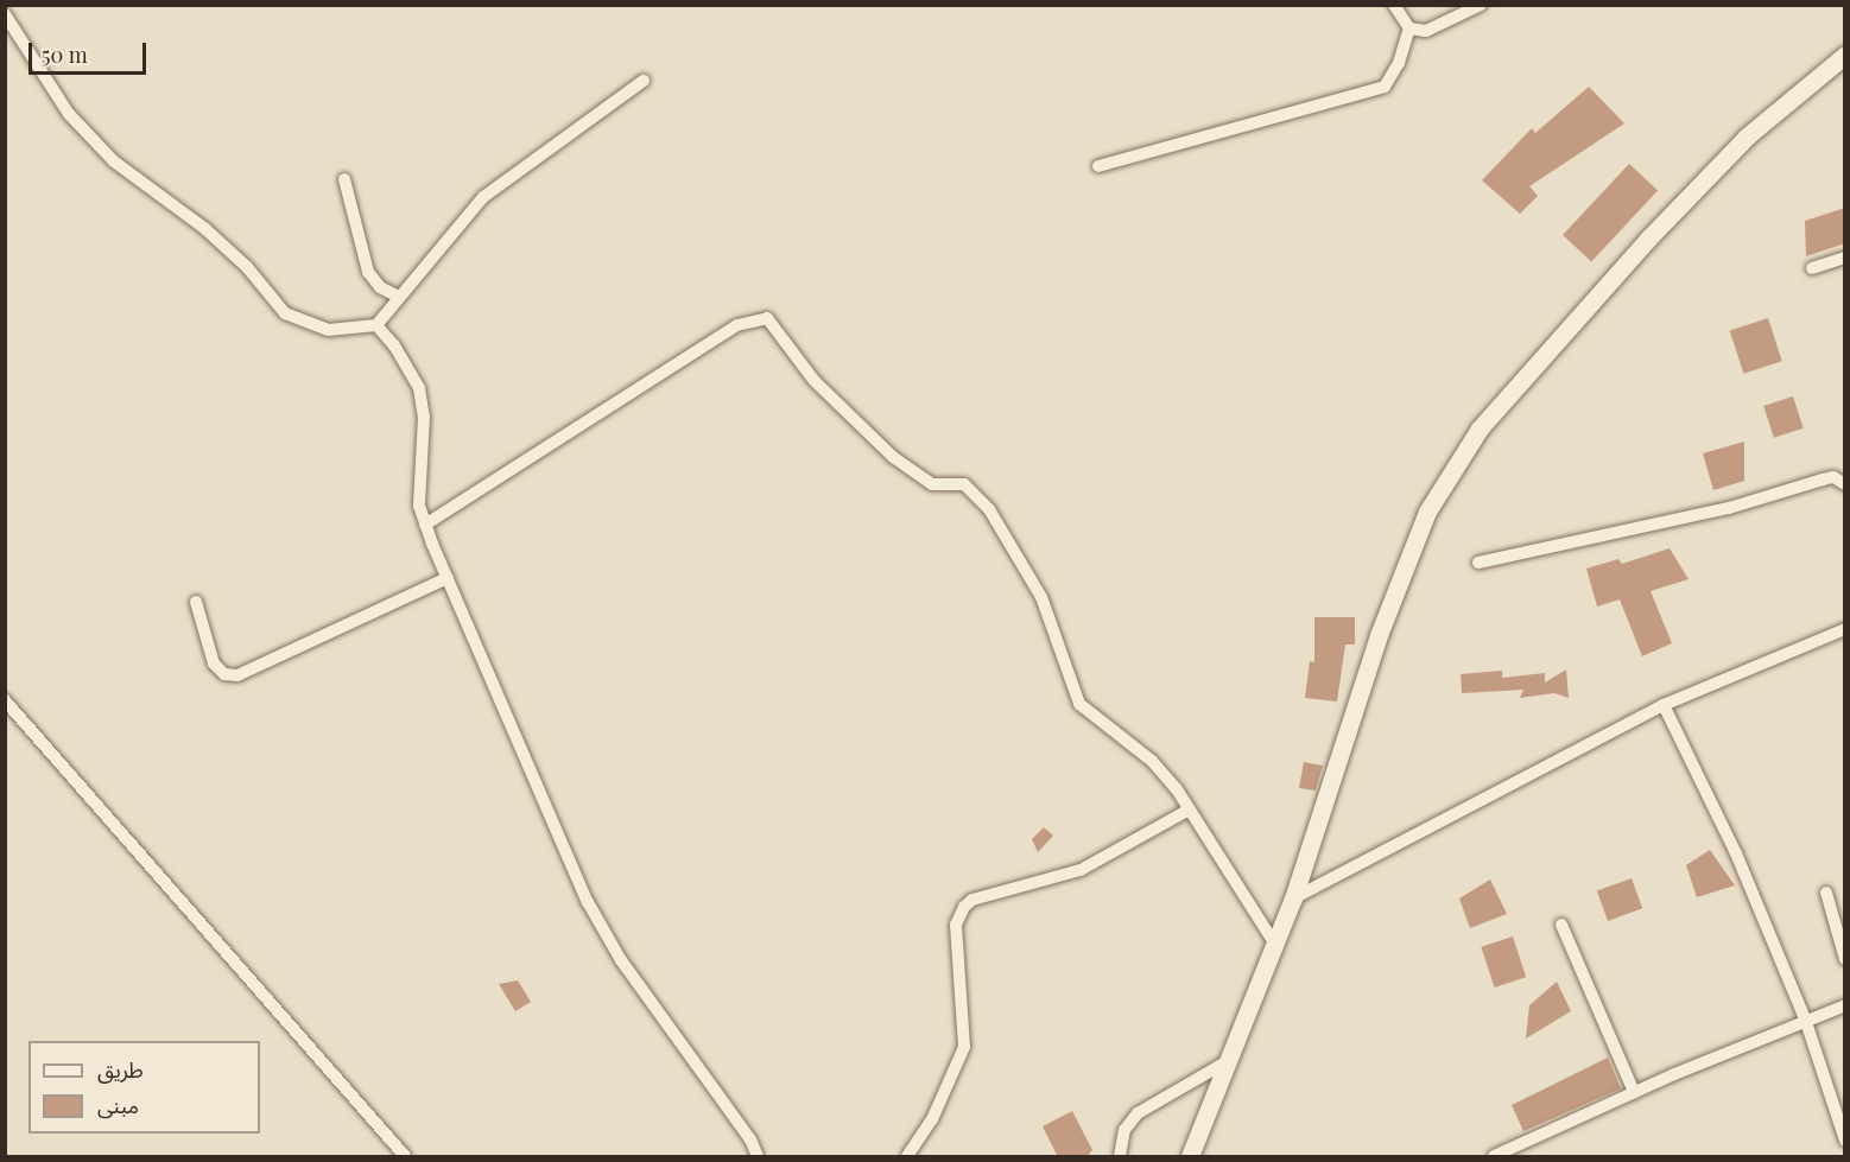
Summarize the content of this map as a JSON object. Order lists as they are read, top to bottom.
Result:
{
  "legend": ["طريق", "مبنى"],
  "scale_bar": "50 m"
}
